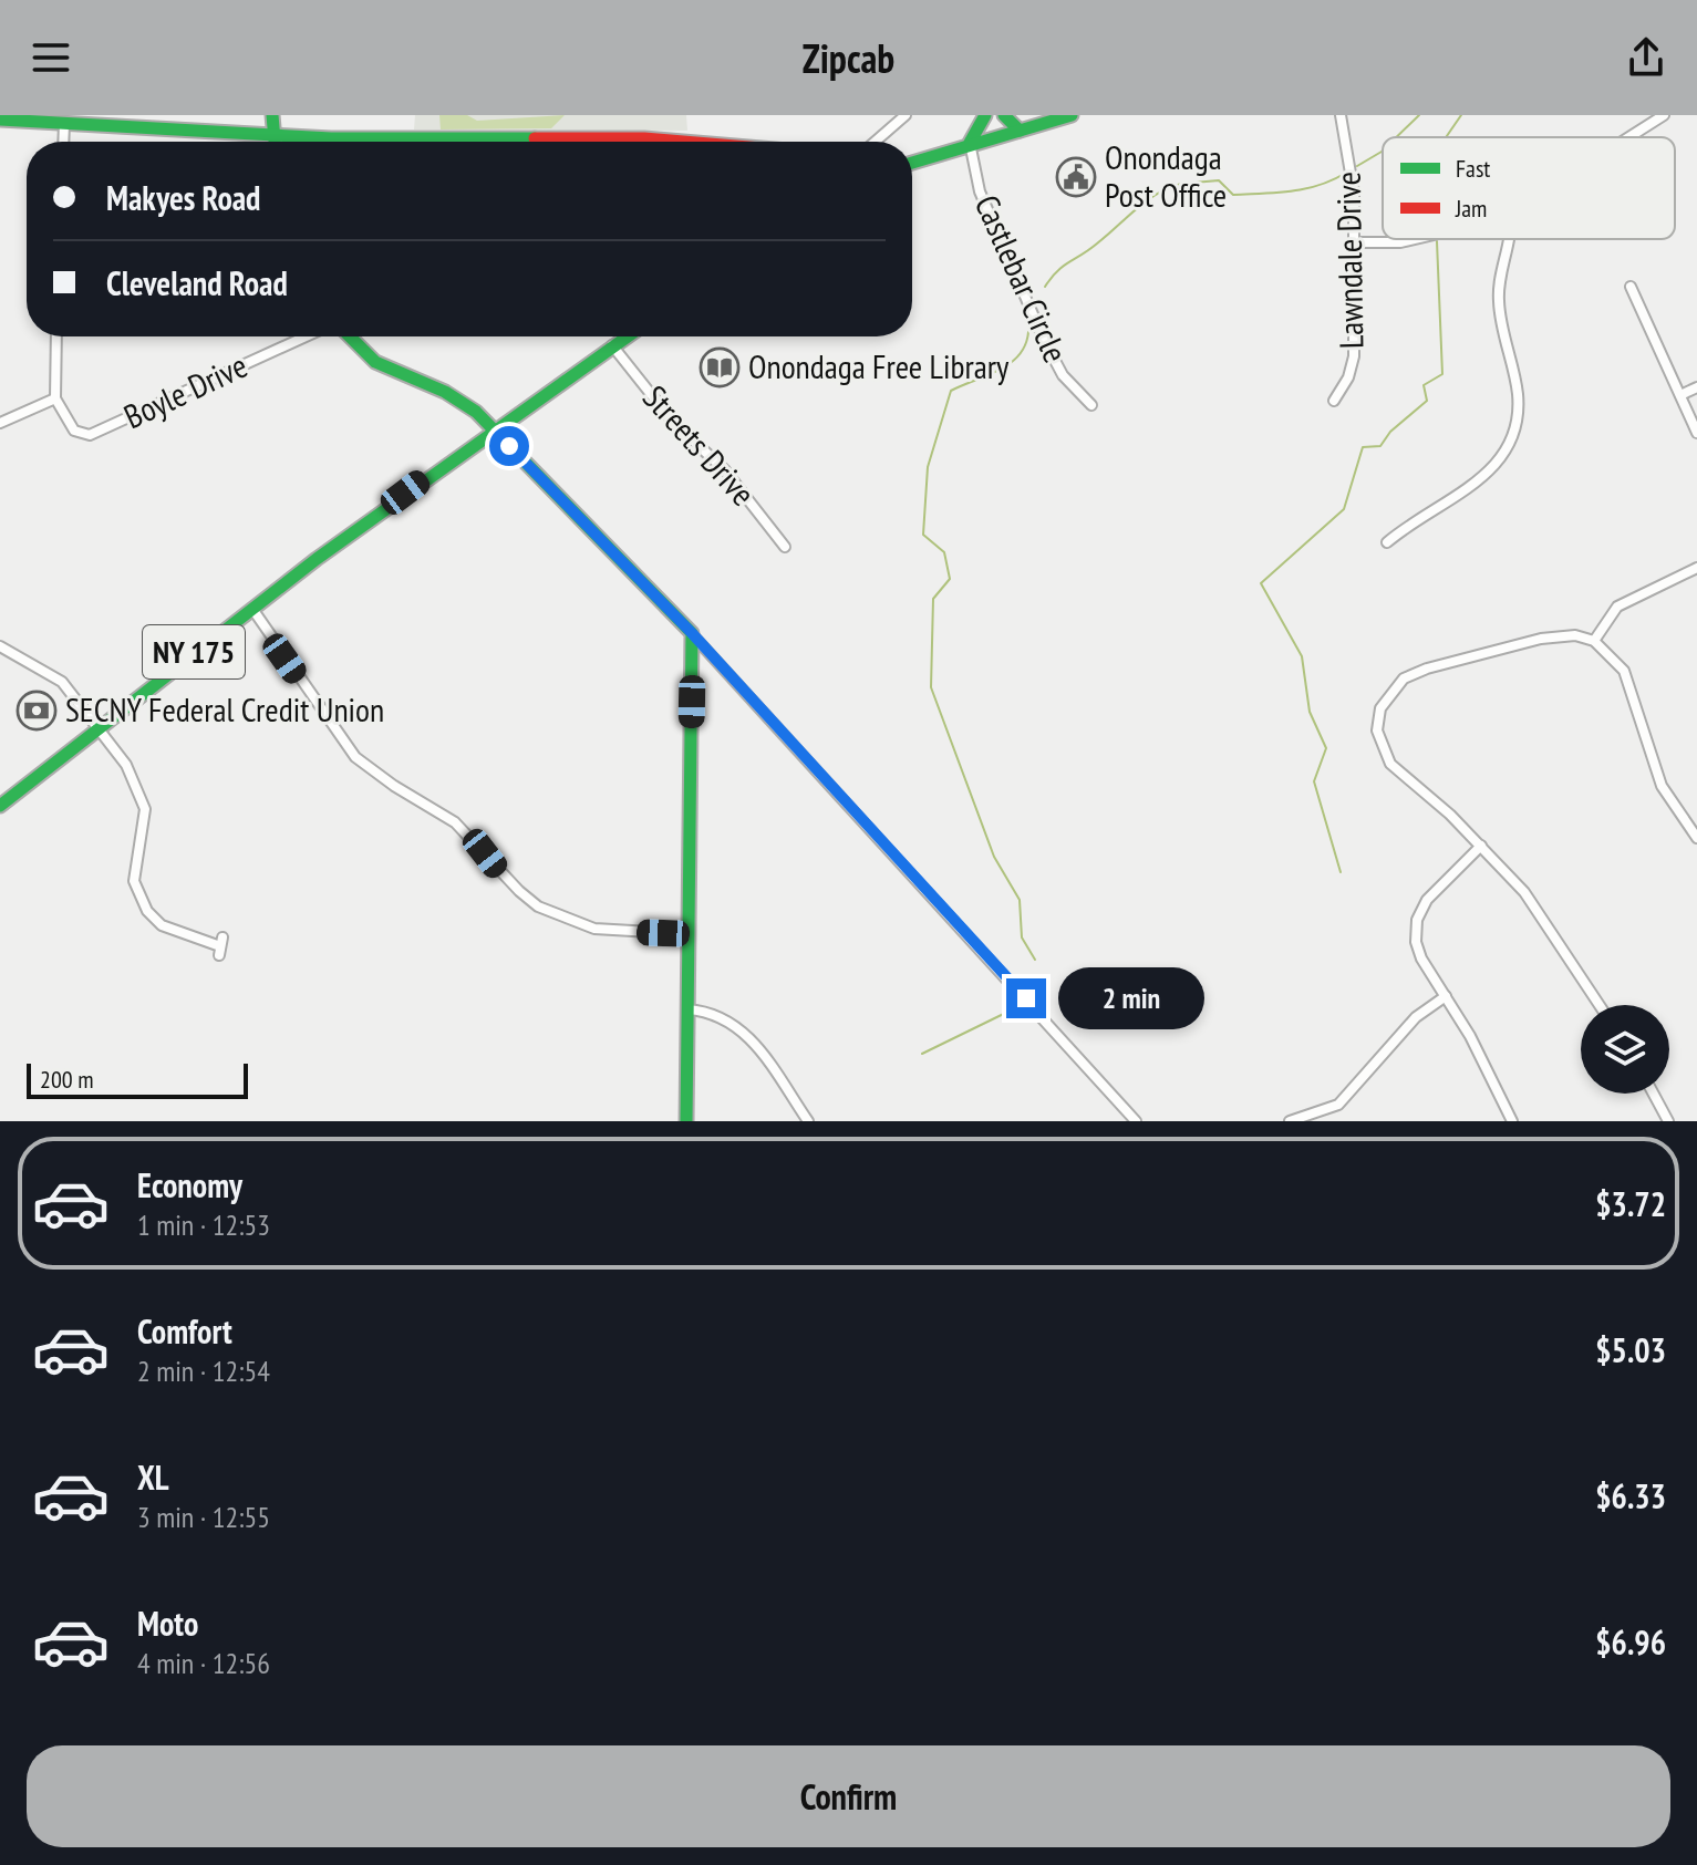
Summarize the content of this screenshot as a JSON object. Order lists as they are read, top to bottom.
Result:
{
  "streets": {
    "main road": ["NY 175"],
    "street": [
      "Lawndale Drive",
      "Castlebar Circle",
      "Boyle Drive",
      "Streets Drive"
    ]
  },
  "crossings": [
    ["Streets Drive", "NY 175"]
  ],
  "places": {
    "public building": ["Onondaga Post Office"],
    "library": ["Onondaga Free Library"],
    "bank": ["SECNY Federal Credit Union"]
  },
  "legend": ["Fast", "Jam"],
  "scale_bar": "200 m",
  "page": {
    "header": "Zipcab",
    "banner": ["Makyes Road", "Cleveland Road"],
    "bubble": "2 min",
    "scale": "200 m",
    "list": [
      {
        "name": "Economy",
        "note": "1 min · 12:53",
        "value": "$3.72"
      },
      {
        "name": "Comfort",
        "note": "2 min · 12:54",
        "value": "$5.03"
      },
      {
        "name": "XL",
        "note": "3 min · 12:55",
        "value": "$6.33"
      },
      {
        "name": "Moto",
        "note": "4 min · 12:56",
        "value": "$6.96"
      }
    ],
    "buttons": "Confirm"
  }
}
